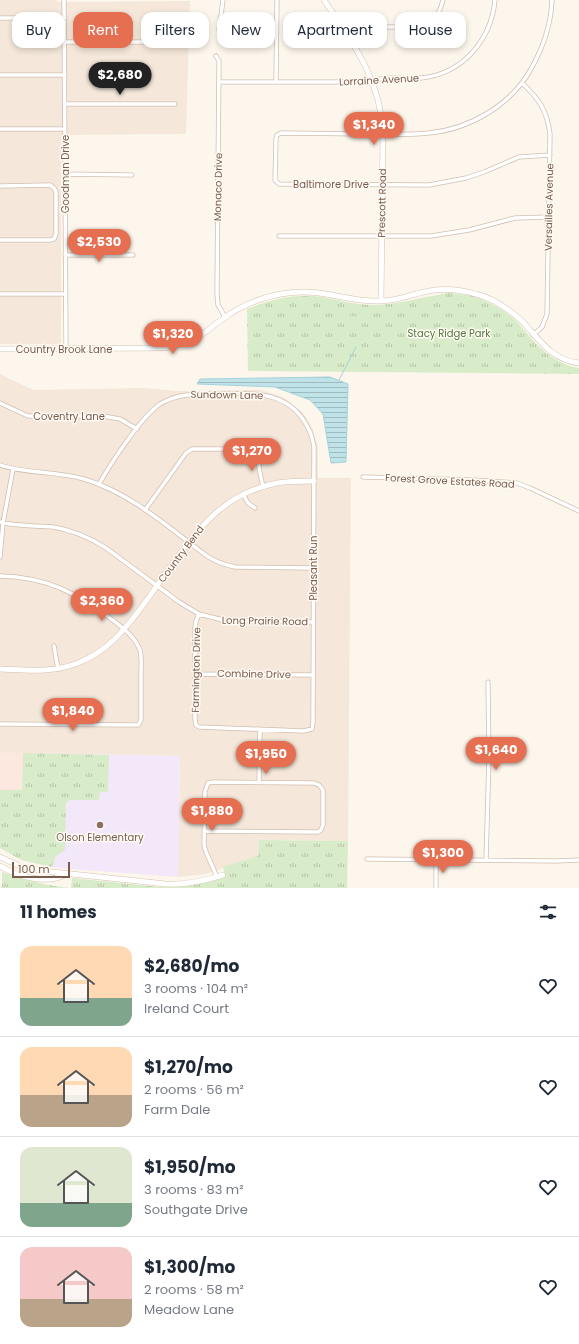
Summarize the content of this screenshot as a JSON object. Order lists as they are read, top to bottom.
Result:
{
  "streets": {
    "street": [
      "Lorraine Avenue",
      "Goodman Drive",
      "Baltimore Drive",
      "Monaco Drive",
      "Prescott Road",
      "Versailles Avenue",
      "Country Brook Lane",
      "Sundown Lane",
      "Coventry Lane",
      "Forest Grove Estates Road",
      "Country Bend",
      "Pleasant Run",
      "Long Prairie Road",
      "Farmington Drive",
      "Combine Drive"
    ]
  },
  "crossings": [
    ["Lorraine Avenue", "Monaco Drive"],
    ["Lorraine Avenue", "Prescott Road"],
    ["Goodman Drive", "Country Brook Lane"],
    ["Baltimore Drive", "Prescott Road"],
    ["Baltimore Drive", "Versailles Avenue"],
    ["Monaco Drive", "Country Brook Lane"],
    ["Prescott Road", "Country Brook Lane"],
    ["Versailles Avenue", "Country Brook Lane"],
    ["Sundown Lane", "Coventry Lane"],
    ["Sundown Lane", "Pleasant Run"],
    ["Country Bend", "Pleasant Run"],
    ["Country Bend", "Long Prairie Road"],
    ["Pleasant Run", "Long Prairie Road"],
    ["Pleasant Run", "Farmington Drive"],
    ["Pleasant Run", "Combine Drive"],
    ["Long Prairie Road", "Farmington Drive"],
    ["Farmington Drive", "Combine Drive"]
  ],
  "parks": ["Stacy Ridge Park"],
  "places": ["Olson Elementary"],
  "scale_bar": "100 m",
  "page": {
    "chip": [
      "Buy",
      "Rent",
      "Filters",
      "New",
      "Apartment",
      "House"
    ],
    "price": [
      "$2,680",
      "$1,340",
      "$2,530",
      "$1,320",
      "$1,270",
      "$2,360",
      "$1,840",
      "$1,640",
      "$1,950",
      "$1,880",
      "$1,300"
    ],
    "scale": "100 m",
    "heading": "11 homes",
    "list": [
      {
        "name": "$2,680/mo",
        "note": "3 rooms · 104 m² · Ireland Court"
      },
      {
        "name": "$1,270/mo",
        "note": "2 rooms · 56 m² · Farm Dale"
      },
      {
        "name": "$1,950/mo",
        "note": "3 rooms · 83 m² · Southgate Drive"
      },
      {
        "name": "$1,300/mo",
        "note": "2 rooms · 58 m² · Meadow Lane"
      }
    ]
  }
}
